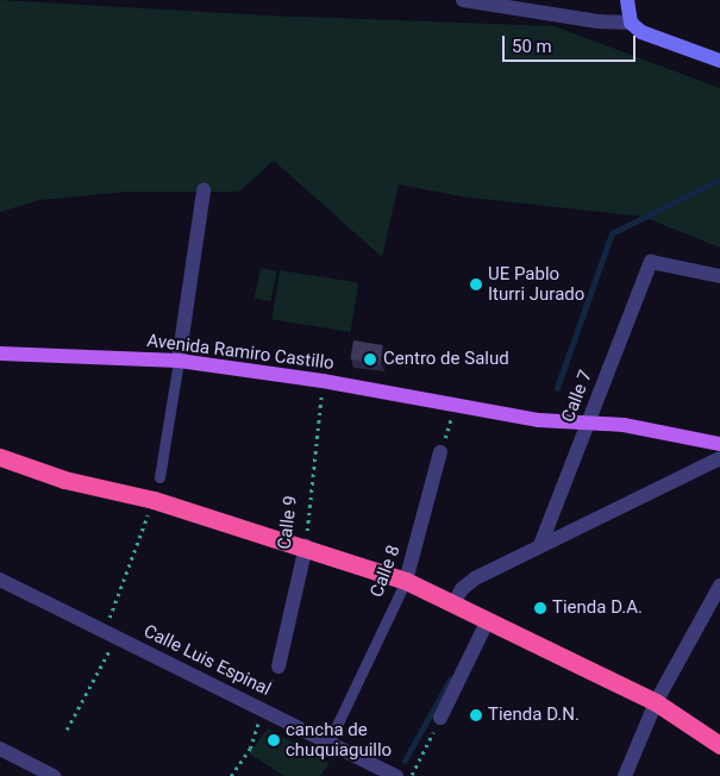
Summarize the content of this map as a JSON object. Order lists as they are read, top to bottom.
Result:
{
  "streets": {
    "main road": ["Avenida Ramiro Castillo"],
    "street": [
      "Calle 7",
      "Calle 9",
      "Calle 8",
      "Calle Luis Espinal"
    ]
  },
  "crossings": [
    ["Avenida Ramiro Castillo", "Calle 7"],
    ["Avenida Ramiro Castillo", "Calle 9"],
    ["Calle 8", "Calle Luis Espinal"]
  ],
  "places": [
    "UE Pablo Iturri Jurado",
    "Centro de Salud",
    "Tienda D.A.",
    "Tienda D.N.",
    "cancha de chuquiaguillo"
  ],
  "scale_bar": "50 m"
}
